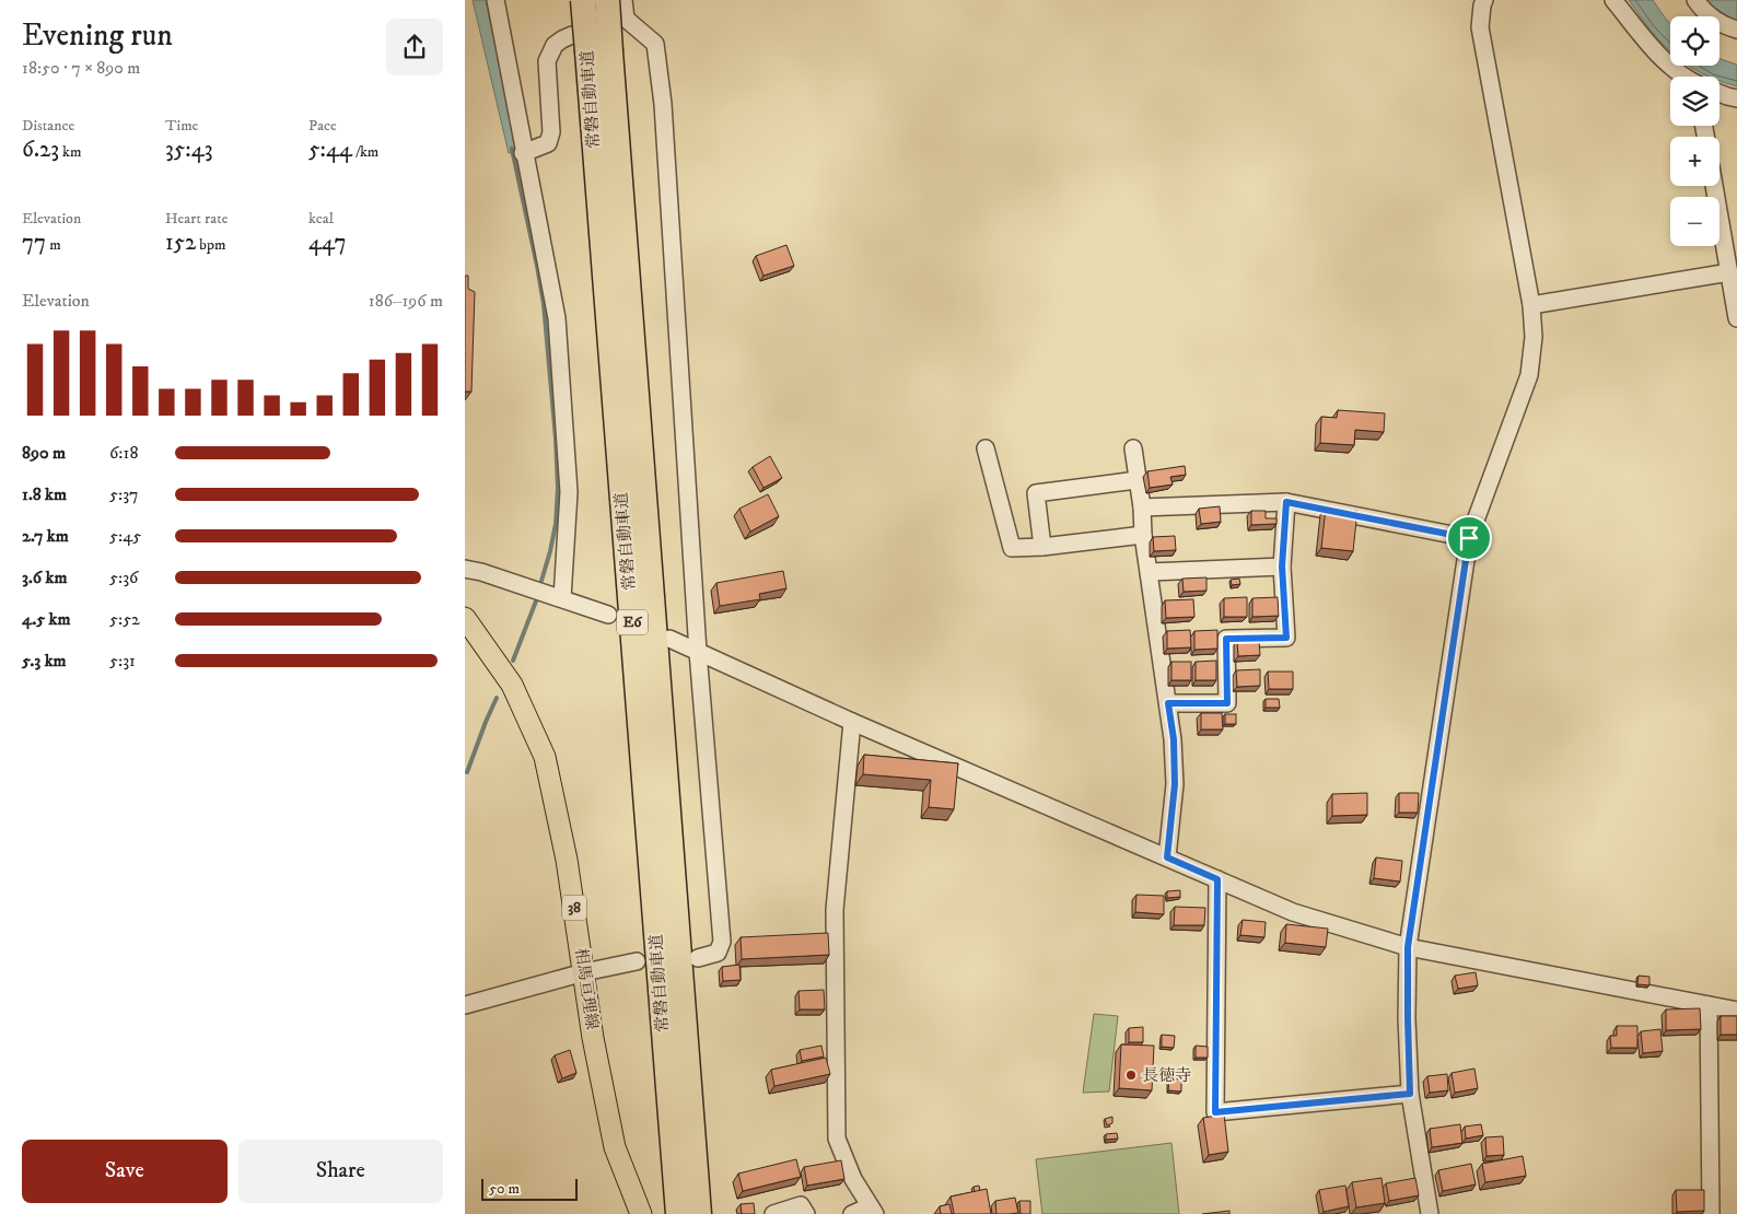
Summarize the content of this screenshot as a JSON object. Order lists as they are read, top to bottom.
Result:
{
  "streets": {
    "highway": ["常磐自動車道", "E6"],
    "main road": ["38", "相馬亘理線"]
  },
  "places": ["長徳寺"],
  "scale_bar": "50 m",
  "page": {
    "heading": ["Evening run", "18:50 · 7 × 890 m"],
    "map_buttons": ["+", "−"],
    "stats": [
      ["Distance", "6.23 km"],
      ["Time", "35:43"],
      ["Pace", "5:44 /km"],
      ["Elevation", "77 m"],
      ["Heart rate", "152 bpm"],
      ["kcal", "447"]
    ],
    "chart": ["Elevation", "186–196 m"],
    "list": [
      {
        "name": "890 m",
        "note": "6:18"
      },
      {
        "name": "1.8 km",
        "note": "5:37"
      },
      {
        "name": "2.7 km",
        "note": "5:45"
      },
      {
        "name": "3.6 km",
        "note": "5:36"
      },
      {
        "name": "4.5 km",
        "note": "5:52"
      },
      {
        "name": "5.3 km",
        "note": "5:31"
      }
    ],
    "buttons": ["Save", "Share"],
    "scale": "50 m"
  }
}
